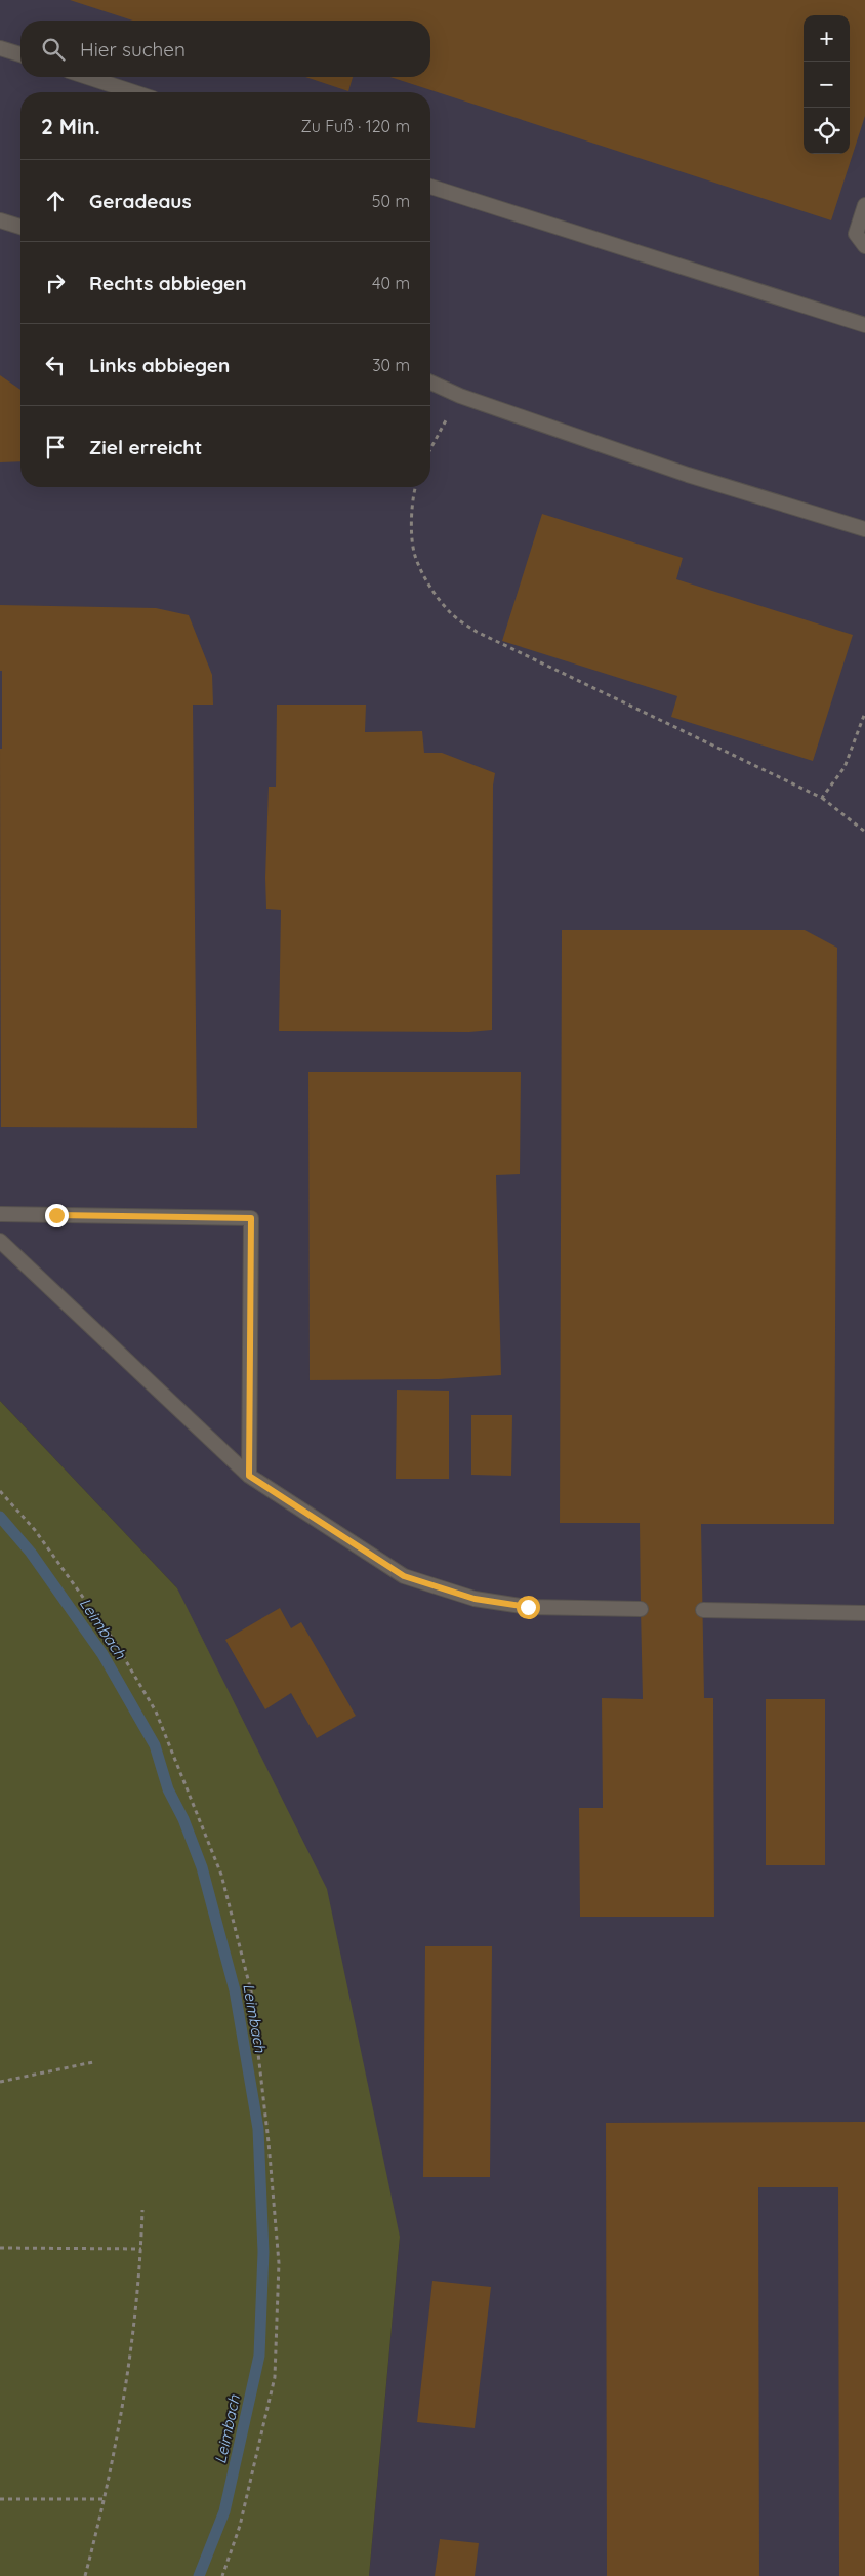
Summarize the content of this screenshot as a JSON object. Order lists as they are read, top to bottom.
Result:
{
  "water": ["Leimbach"],
  "page": {
    "map_buttons": ["+", "−"],
    "search": "Hier suchen",
    "heading": ["2 Min.", "Zu Fuß · 120 m"],
    "list": [
      ["Geradeaus", "50 m"],
      ["Rechts abbiegen", "40 m"],
      ["Links abbiegen", "30 m"],
      "Ziel erreicht"
    ]
  }
}
